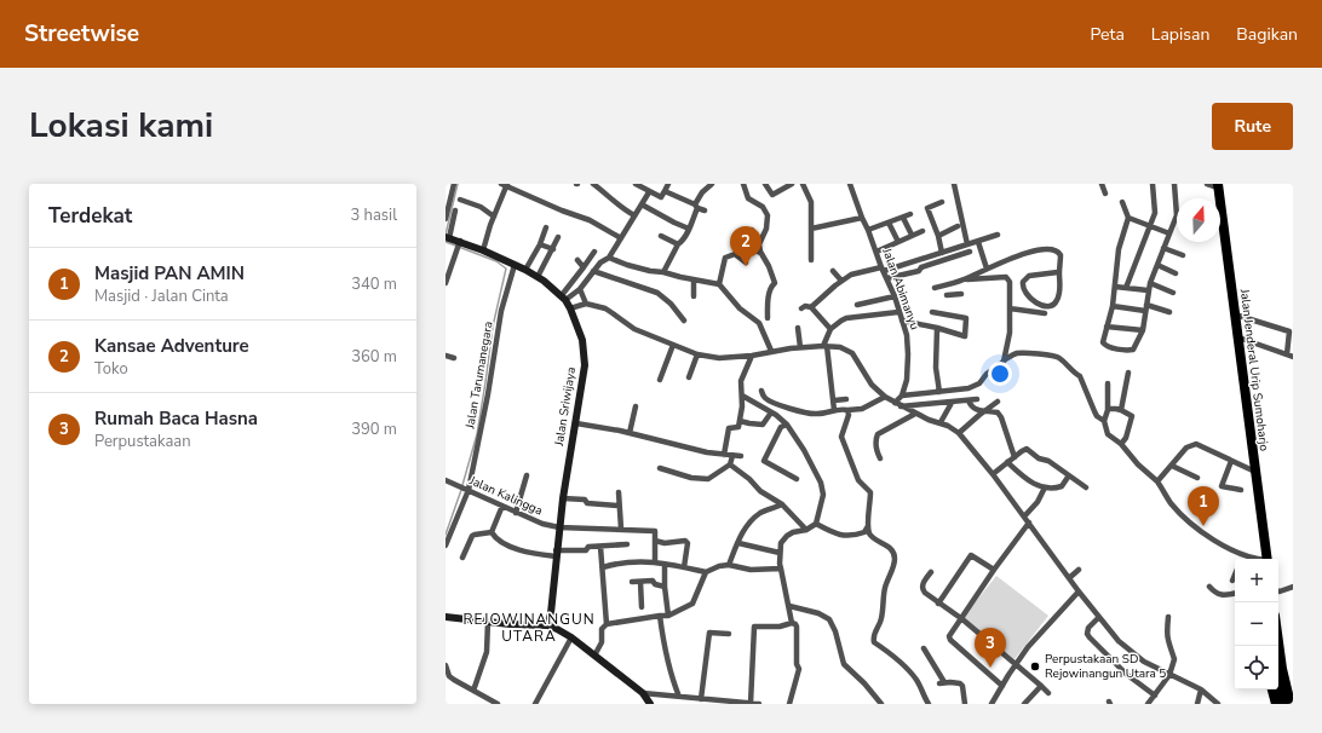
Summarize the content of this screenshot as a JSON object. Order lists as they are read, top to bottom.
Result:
{
  "streets": {
    "highway": ["Jalan Jenderal Urip Sumoharjo"],
    "main road": ["Jalan Sriwijaya"],
    "street": ["Jalan Abimanyu", "Jalan Tarumanegara", "Jalan Kalingga"]
  },
  "crossings": [
    ["Jalan Tarumanegara", "Jalan Sriwijaya"],
    ["Jalan Tarumanegara", "Jalan Kalingga"],
    ["Jalan Sriwijaya", "Jalan Kalingga"]
  ],
  "districts": ["REJOWINANGUN UTARA"],
  "places": ["Perpustakaan SD Rejowinangun Utara 5"],
  "north": "top",
  "page": {
    "header": "Streetwise",
    "nav": ["Peta", "Lapisan", "Bagikan"],
    "title": "Lokasi kami",
    "buttons": "Rute",
    "heading": ["Terdekat", "3 hasil"],
    "pins": ["2", "1", "3"],
    "list": [
      {
        "mark": "1",
        "name": "Masjid PAN AMIN",
        "note": "Masjid · Jalan Cinta",
        "value": "340 m"
      },
      {
        "mark": "2",
        "name": "Kansae Adventure",
        "note": "Toko",
        "value": "360 m"
      },
      {
        "mark": "3",
        "name": "Rumah Baca Hasna",
        "note": "Perpustakaan",
        "value": "390 m"
      }
    ],
    "map_buttons": ["+", "−"]
  }
}
